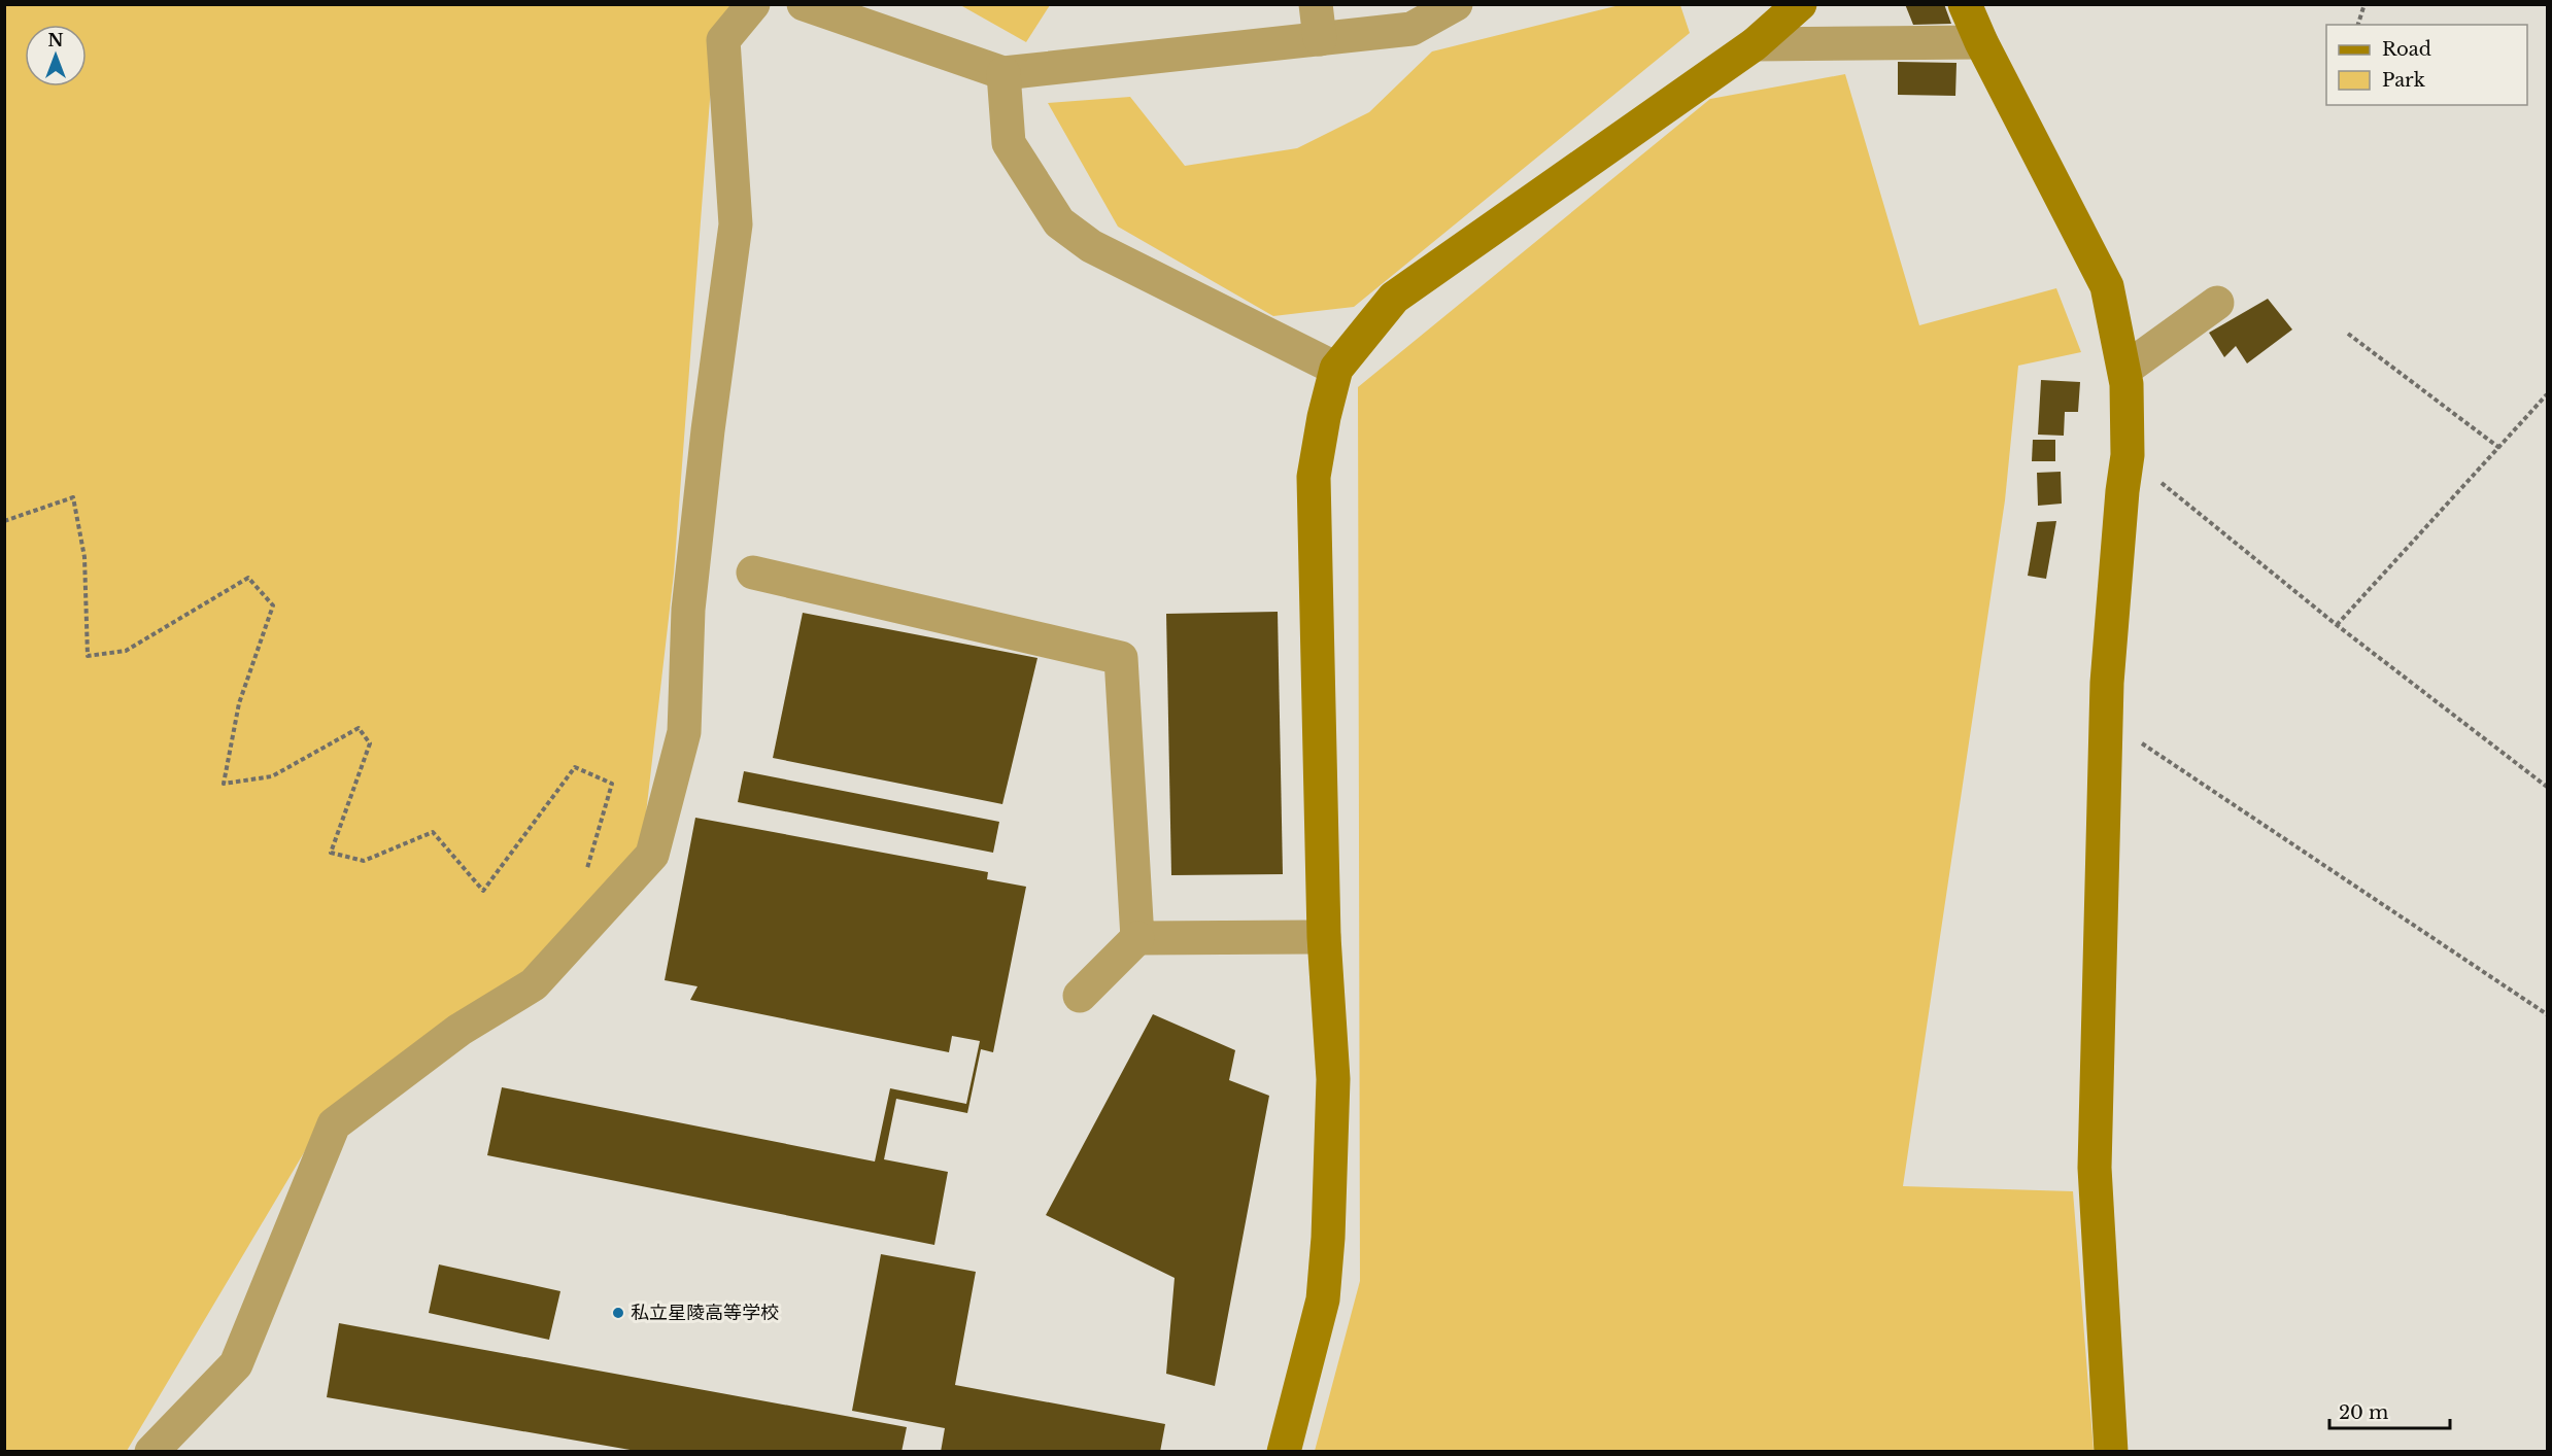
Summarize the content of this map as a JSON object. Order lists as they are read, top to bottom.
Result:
{
  "places": ["私立星陵高等学校"],
  "legend": ["Road", "Park"],
  "scale_bar": "20 m",
  "north": "top"
}
